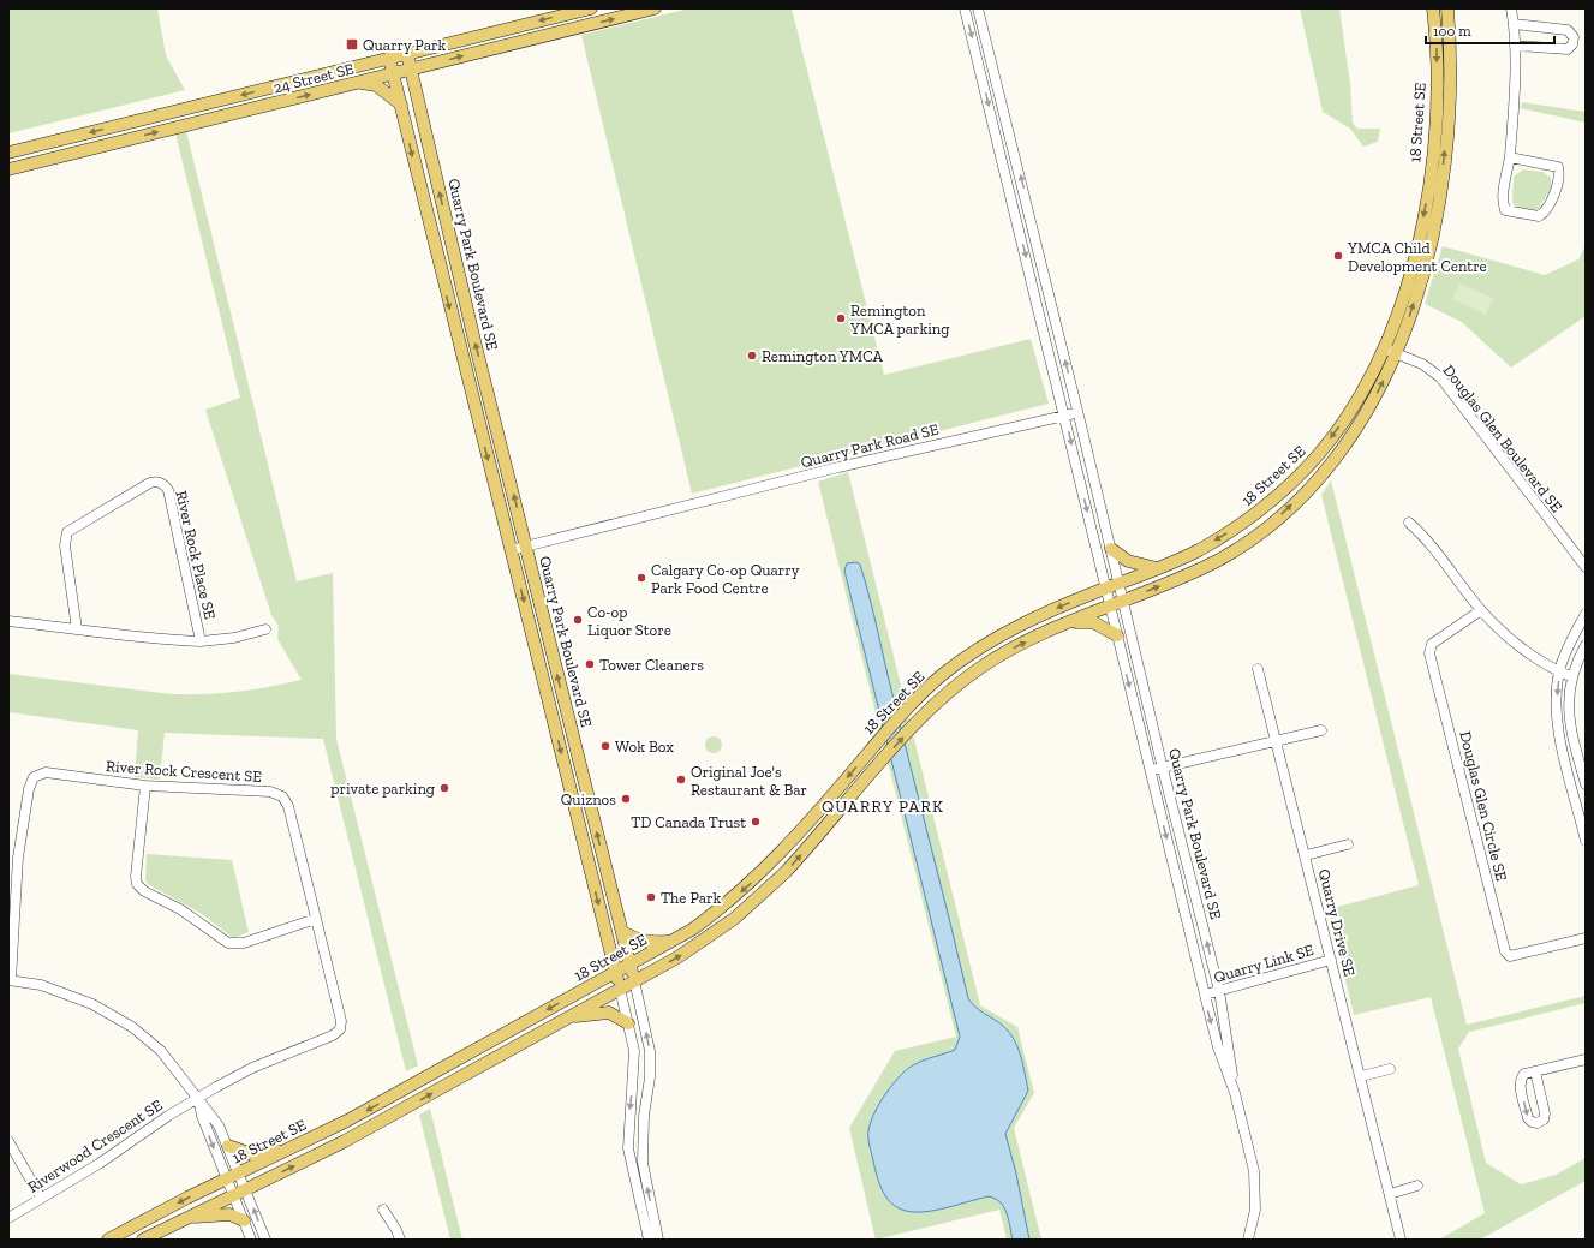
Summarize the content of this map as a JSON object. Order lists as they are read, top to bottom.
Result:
{
  "streets": {
    "main road": ["24 Street SE", "18 Street SE", "Quarry Park Boulevard SE"],
    "street": [
      "Douglas Glen Boulevard SE",
      "Quarry Park Road SE",
      "River Rock Place SE",
      "River Rock Crescent SE",
      "Douglas Glen Circle SE",
      "Quarry Drive SE",
      "Quarry Link SE",
      "Riverwood Crescent SE"
    ]
  },
  "crossings": [
    ["24 Street SE", "Quarry Park Boulevard SE"],
    ["18 Street SE", "Quarry Park Boulevard SE"],
    ["18 Street SE", "Douglas Glen Boulevard SE"],
    ["Quarry Park Boulevard SE", "Quarry Park Road SE"],
    ["Quarry Park Boulevard SE", "Quarry Link SE"],
    ["River Rock Crescent SE", "Riverwood Crescent SE"],
    ["Quarry Drive SE", "Quarry Link SE"]
  ],
  "districts": ["QUARRY PARK"],
  "places": {
    "transit": ["Quarry Park"],
    "other": [
      "YMCA Child Development Centre",
      "Remington YMCA parking",
      "Remington YMCA",
      "Calgary Co-op Quarry Park Food Centre",
      "Co-op Liquor Store",
      "Tower Cleaners",
      "Wok Box",
      "Original Joe's Restaurant & Bar",
      "private parking",
      "Quiznos",
      "TD Canada Trust",
      "The Park"
    ]
  },
  "scale_bar": "100 m"
}
